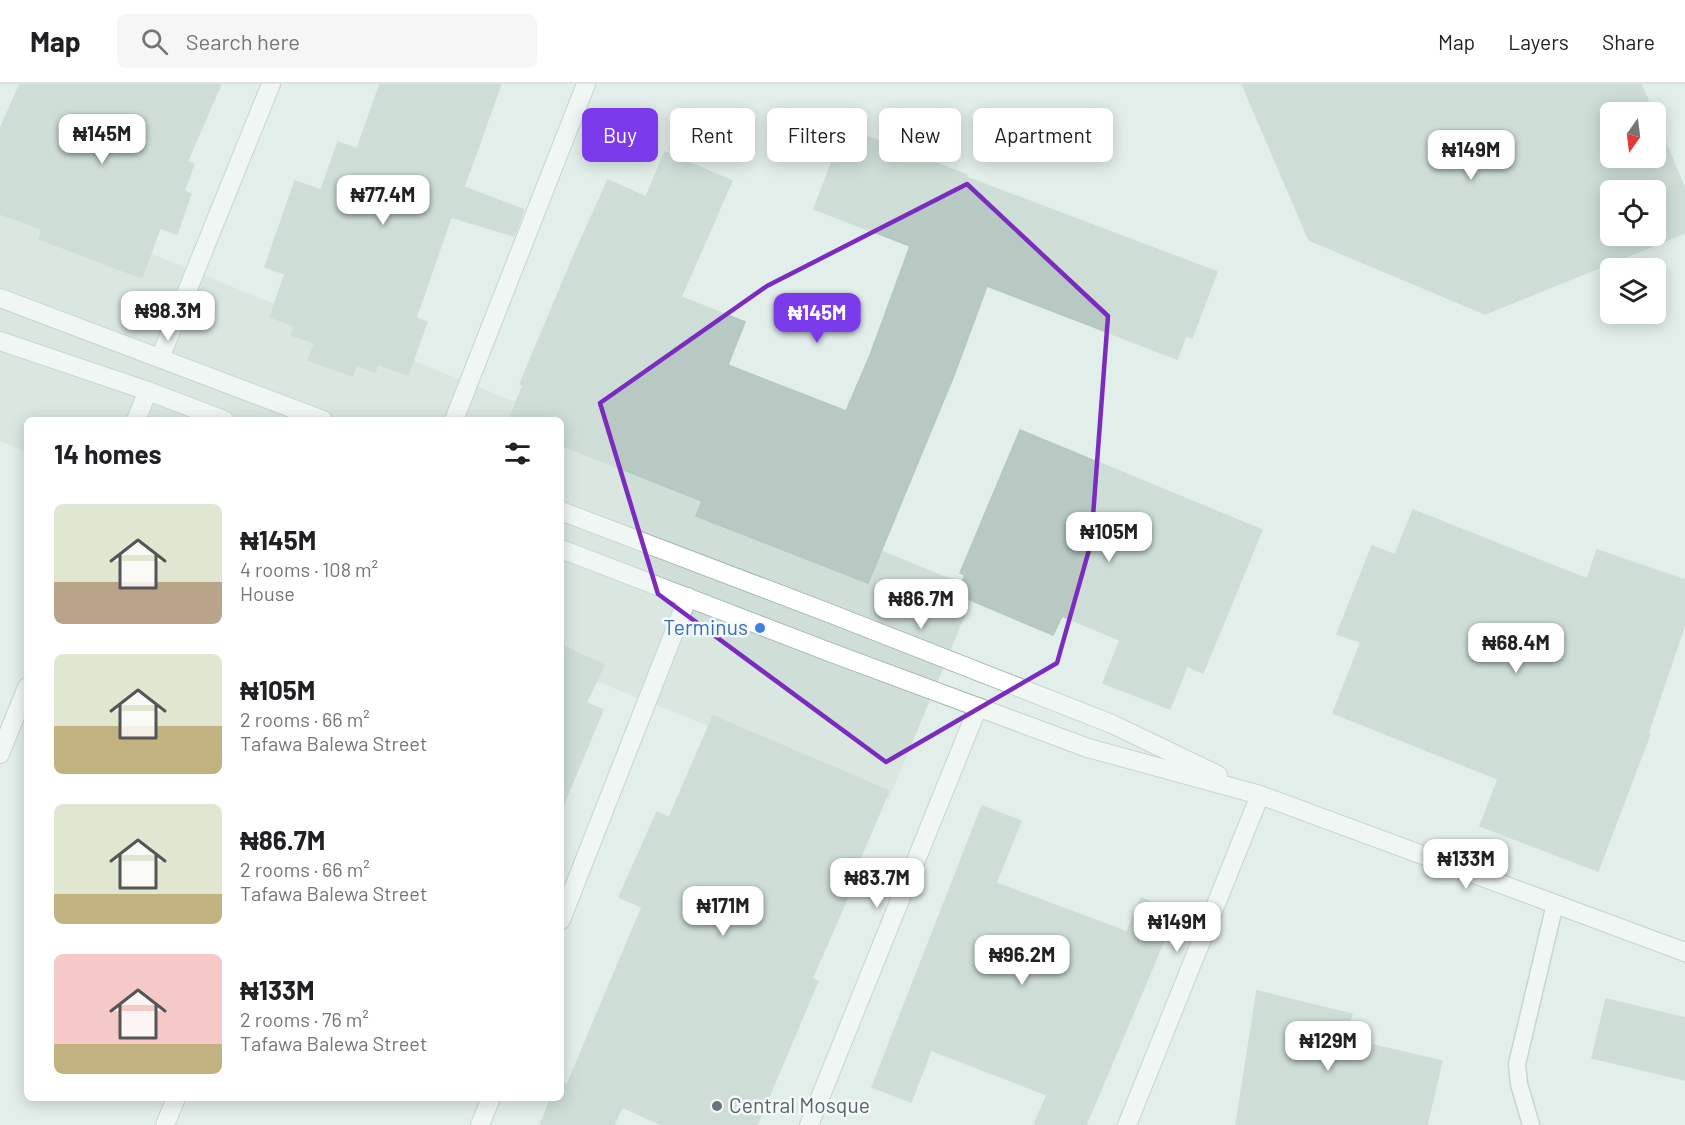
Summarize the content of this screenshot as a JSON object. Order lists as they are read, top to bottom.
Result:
{
  "places": ["Terminus", "Central Mosque"],
  "north": "bottom",
  "page": {
    "header": "Map",
    "search": "Search here",
    "nav": ["Map", "Layers", "Share"],
    "chip": [
      "Buy",
      "Rent",
      "Filters",
      "New",
      "Apartment"
    ],
    "price": [
      "₦145M",
      "₦149M",
      "₦77.4M",
      "₦98.3M",
      "₦145M",
      "₦105M",
      "₦86.7M",
      "₦68.4M",
      "₦133M",
      "₦83.7M",
      "₦171M",
      "₦149M",
      "₦96.2M",
      "₦129M"
    ],
    "heading": "14 homes",
    "list": [
      {
        "name": "₦145M",
        "note": "4 rooms · 108 m² · House"
      },
      {
        "name": "₦105M",
        "note": "2 rooms · 66 m² · Tafawa Balewa Street"
      },
      {
        "name": "₦86.7M",
        "note": "2 rooms · 66 m² · Tafawa Balewa Street"
      },
      {
        "name": "₦133M",
        "note": "2 rooms · 76 m² · Tafawa Balewa Street"
      }
    ]
  }
}
